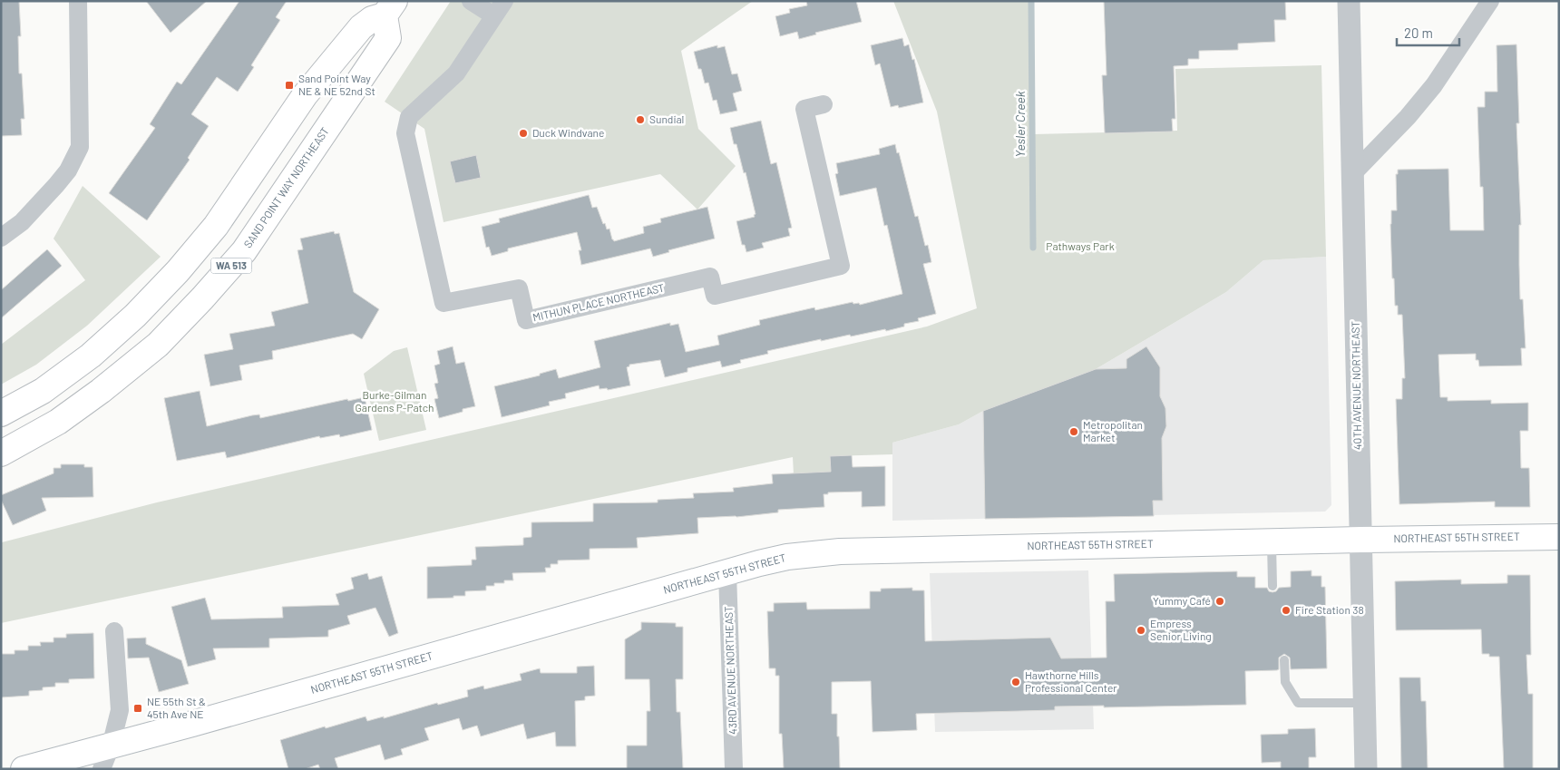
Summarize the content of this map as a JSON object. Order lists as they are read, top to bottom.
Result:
{
  "streets": {
    "main road": ["SAND POINT WAY NORTHEAST", "WA 513", "NORTHEAST 55TH STREET"],
    "street": ["MITHUN PLACE NORTHEAST", "40TH AVENUE NORTHEAST", "43RD AVENUE NORTHEAST"]
  },
  "crossings": [
    ["40TH AVENUE NORTHEAST", "NORTHEAST 55TH STREET"],
    ["NORTHEAST 55TH STREET", "43RD AVENUE NORTHEAST"]
  ],
  "water": ["Yesler Creek"],
  "parks": ["Pathways Park", "Burke-Gilman Gardens P-Patch"],
  "places": {
    "transit": ["Sand Point Way NE & NE 52nd St", "NE 55th St & 45th Ave NE"],
    "other": [
      "Sundial",
      "Duck Windvane",
      "Metropolitan Market",
      "Yummy Café",
      "Fire Station 38",
      "Empress Senior Living",
      "Hawthorne Hills Professional Center"
    ]
  },
  "scale_bar": "20 m"
}
